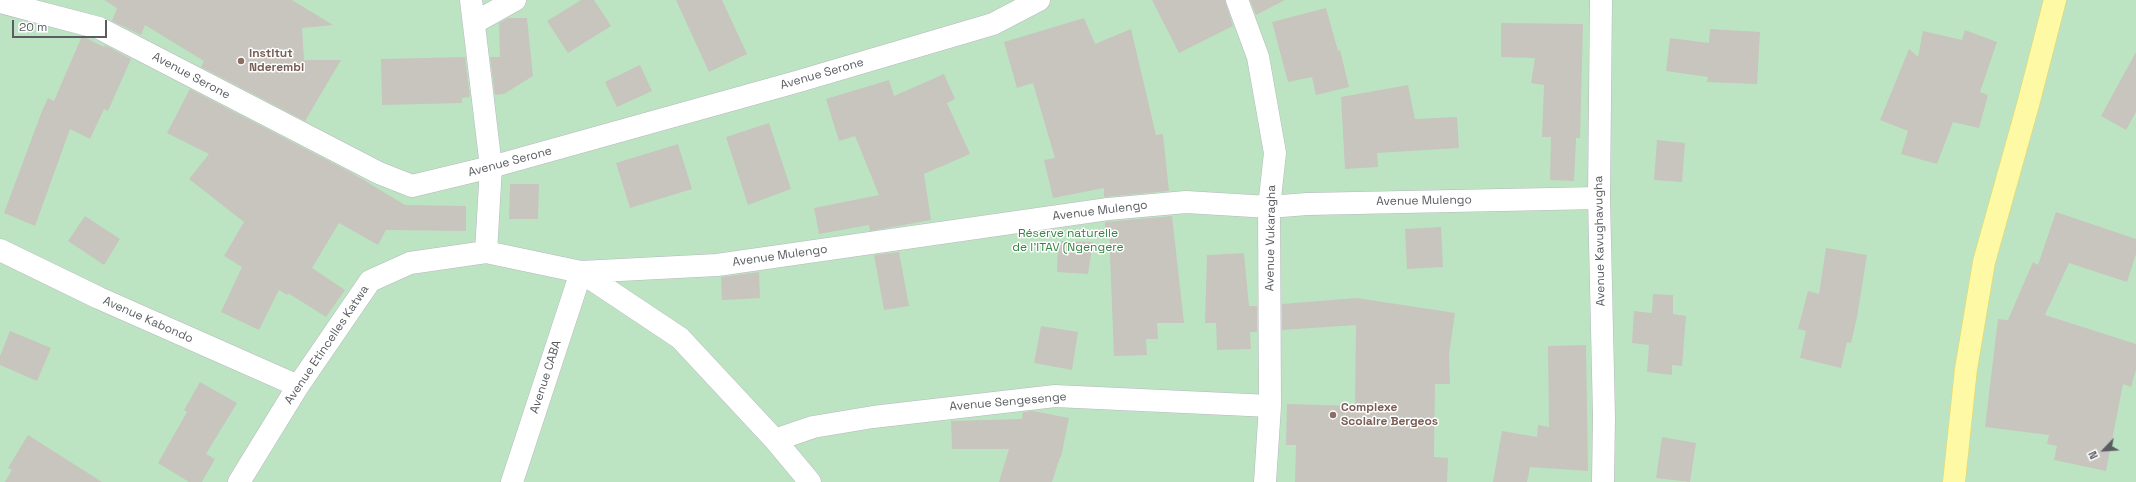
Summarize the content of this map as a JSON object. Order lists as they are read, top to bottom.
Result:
{
  "streets": {
    "street": [
      "Avenue Serone",
      "Avenue Mulengo",
      "Avenue Vukaragha",
      "Avenue Kavughavugha",
      "Avenue Kabondo",
      "Avenue Etincelles Katwa",
      "Avenue CABA",
      "Avenue Sengesenge"
    ]
  },
  "crossings": [
    ["Avenue Mulengo", "Avenue Vukaragha"],
    ["Avenue Mulengo", "Avenue Kavughavugha"],
    ["Avenue Mulengo", "Avenue CABA"],
    ["Avenue Vukaragha", "Avenue Sengesenge"],
    ["Avenue Kabondo", "Avenue Etincelles Katwa"]
  ],
  "parks": ["Réserve naturelle de l'ITAV (Ngengere"],
  "places": ["Institut Nderembi", "Complexe Scolaire Bergeos"],
  "scale_bar": "20 m",
  "north": "bottom left"
}
